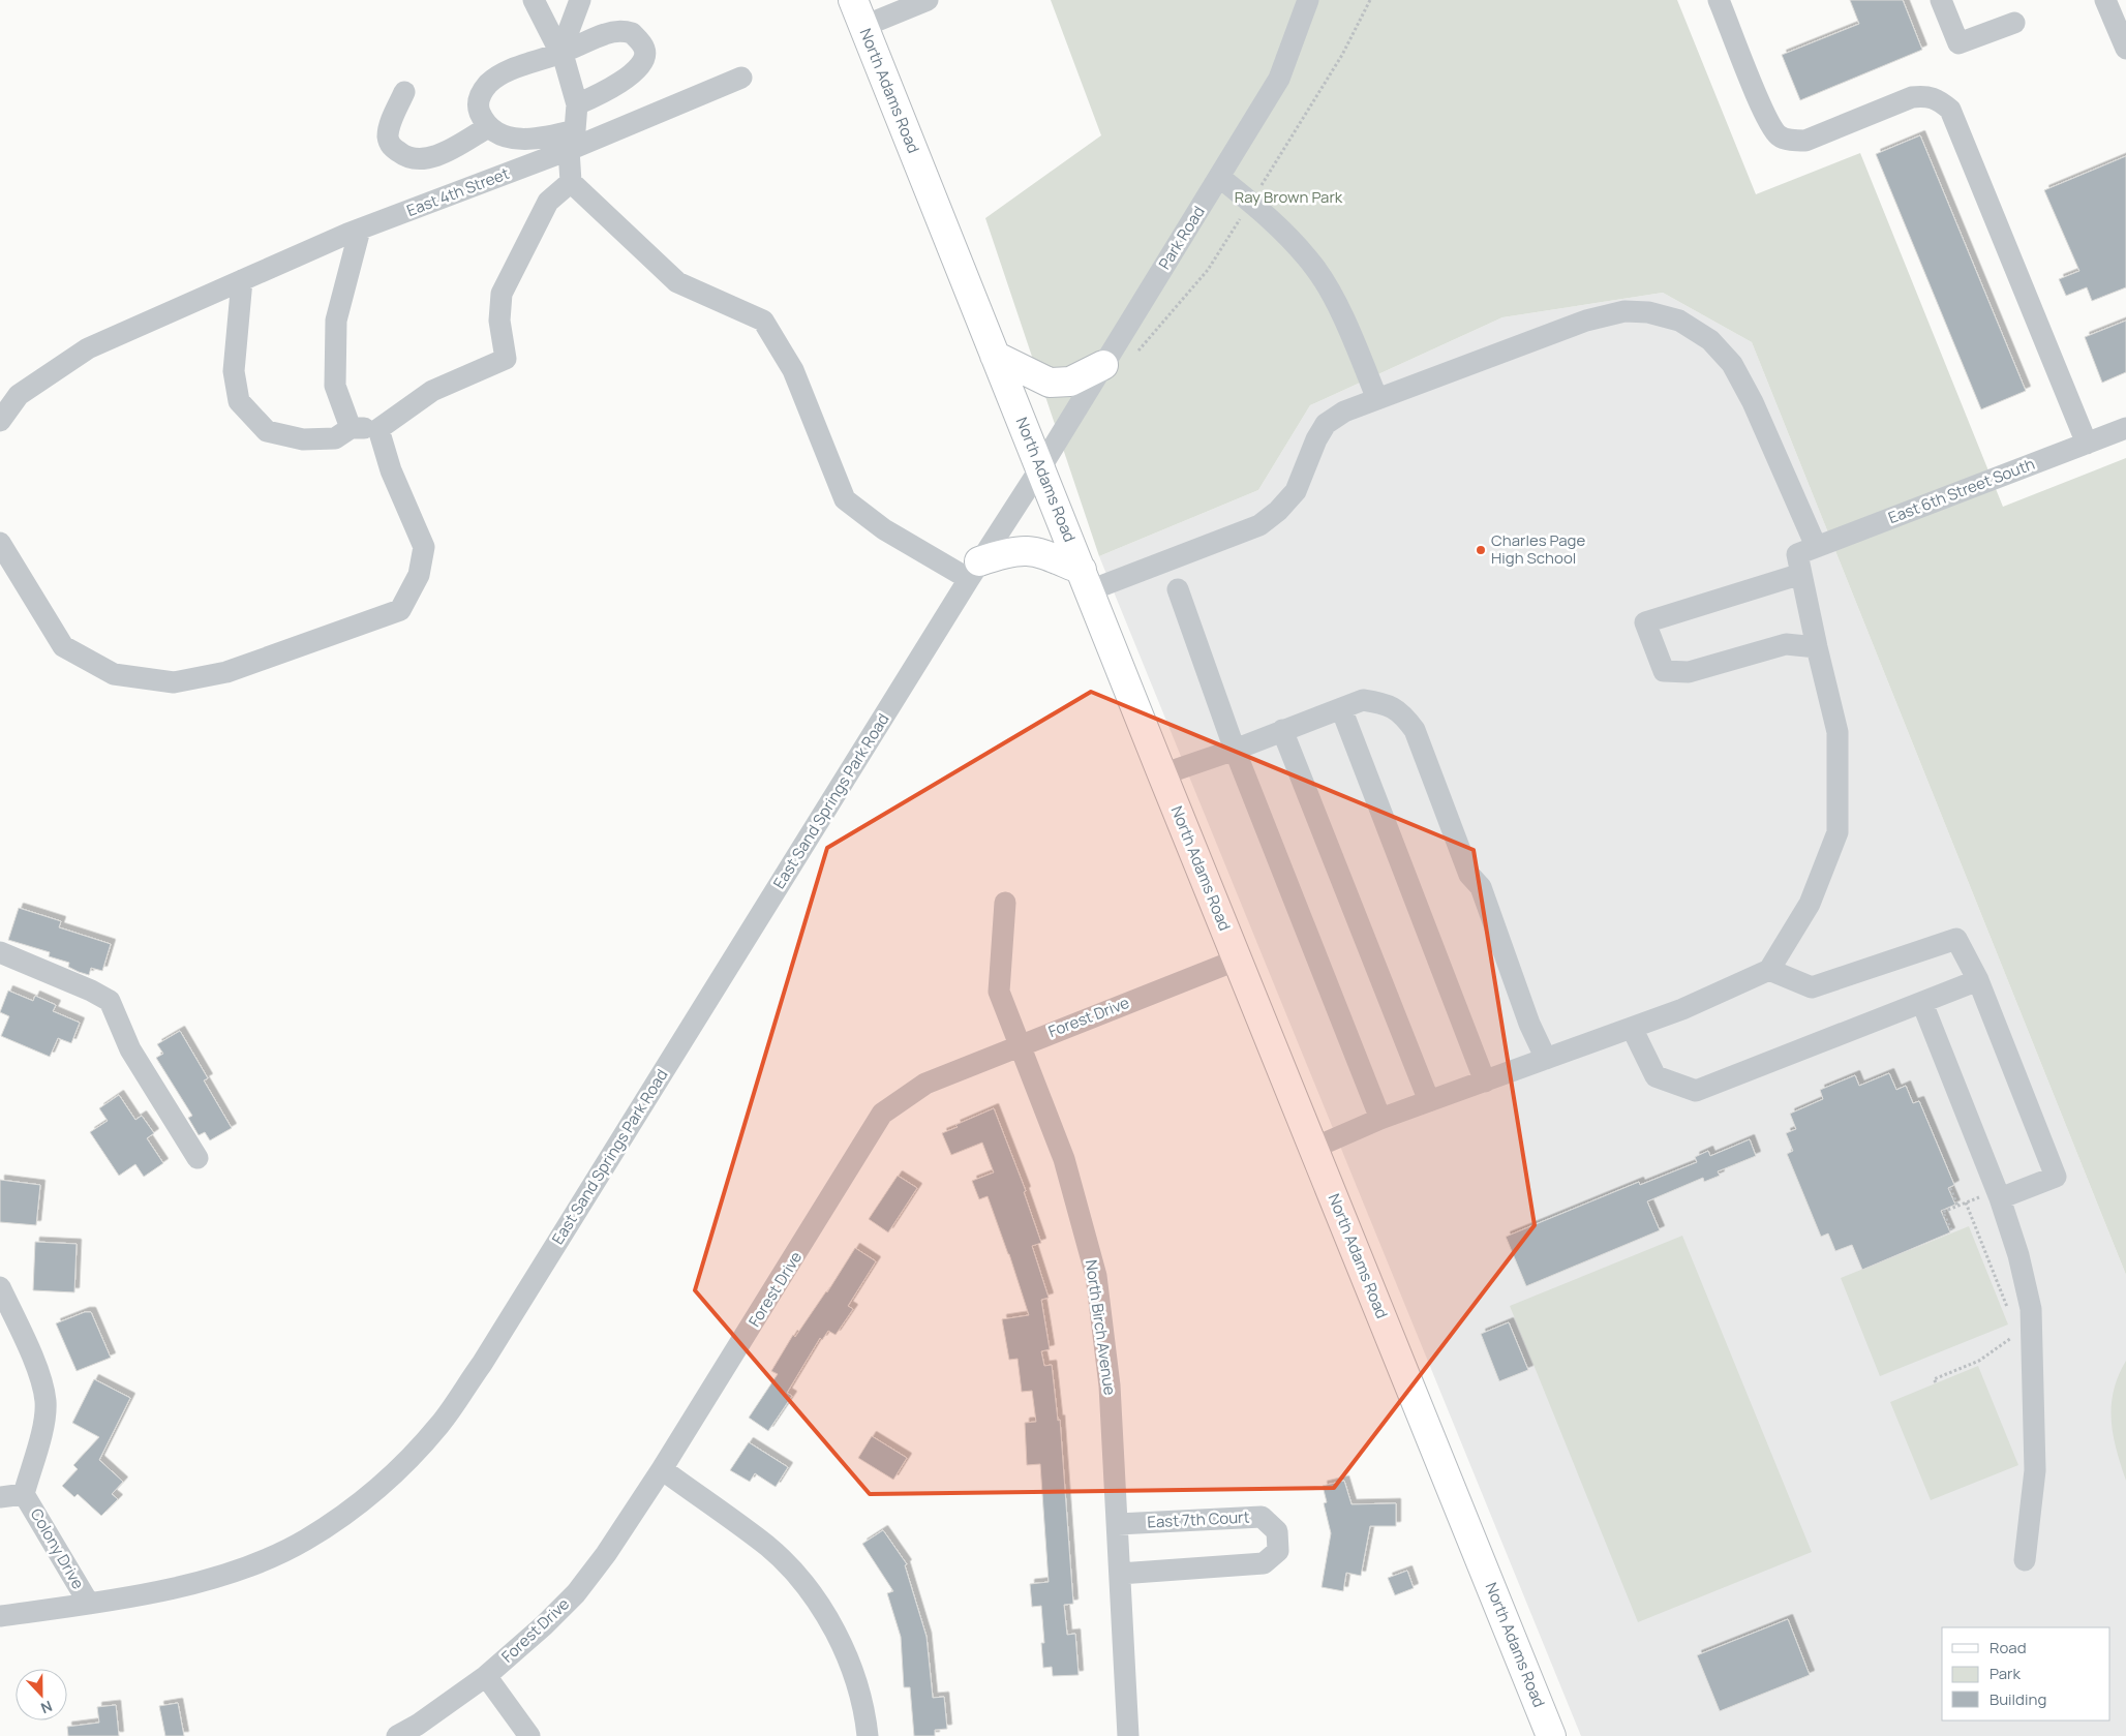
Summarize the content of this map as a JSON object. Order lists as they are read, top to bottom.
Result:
{
  "streets": {
    "main road": ["North Adams Road"],
    "street": [
      "East 4th Street",
      "Park Road",
      "East 6th Street South",
      "East Sand Springs Park Road",
      "Forest Drive",
      "North Birch Avenue",
      "East 7th Court",
      "Colony Drive"
    ]
  },
  "crossings": [
    ["North Adams Road", "Park Road"],
    ["North Adams Road", "East Sand Springs Park Road"],
    ["North Adams Road", "Forest Drive"],
    ["Park Road", "East Sand Springs Park Road"],
    ["East Sand Springs Park Road", "Colony Drive"],
    ["Forest Drive", "North Birch Avenue"],
    ["North Birch Avenue", "East 7th Court"]
  ],
  "parks": ["Ray Brown Park"],
  "places": ["Charles Page High School"],
  "legend": ["Road", "Park", "Building"],
  "north": "bottom"
}
